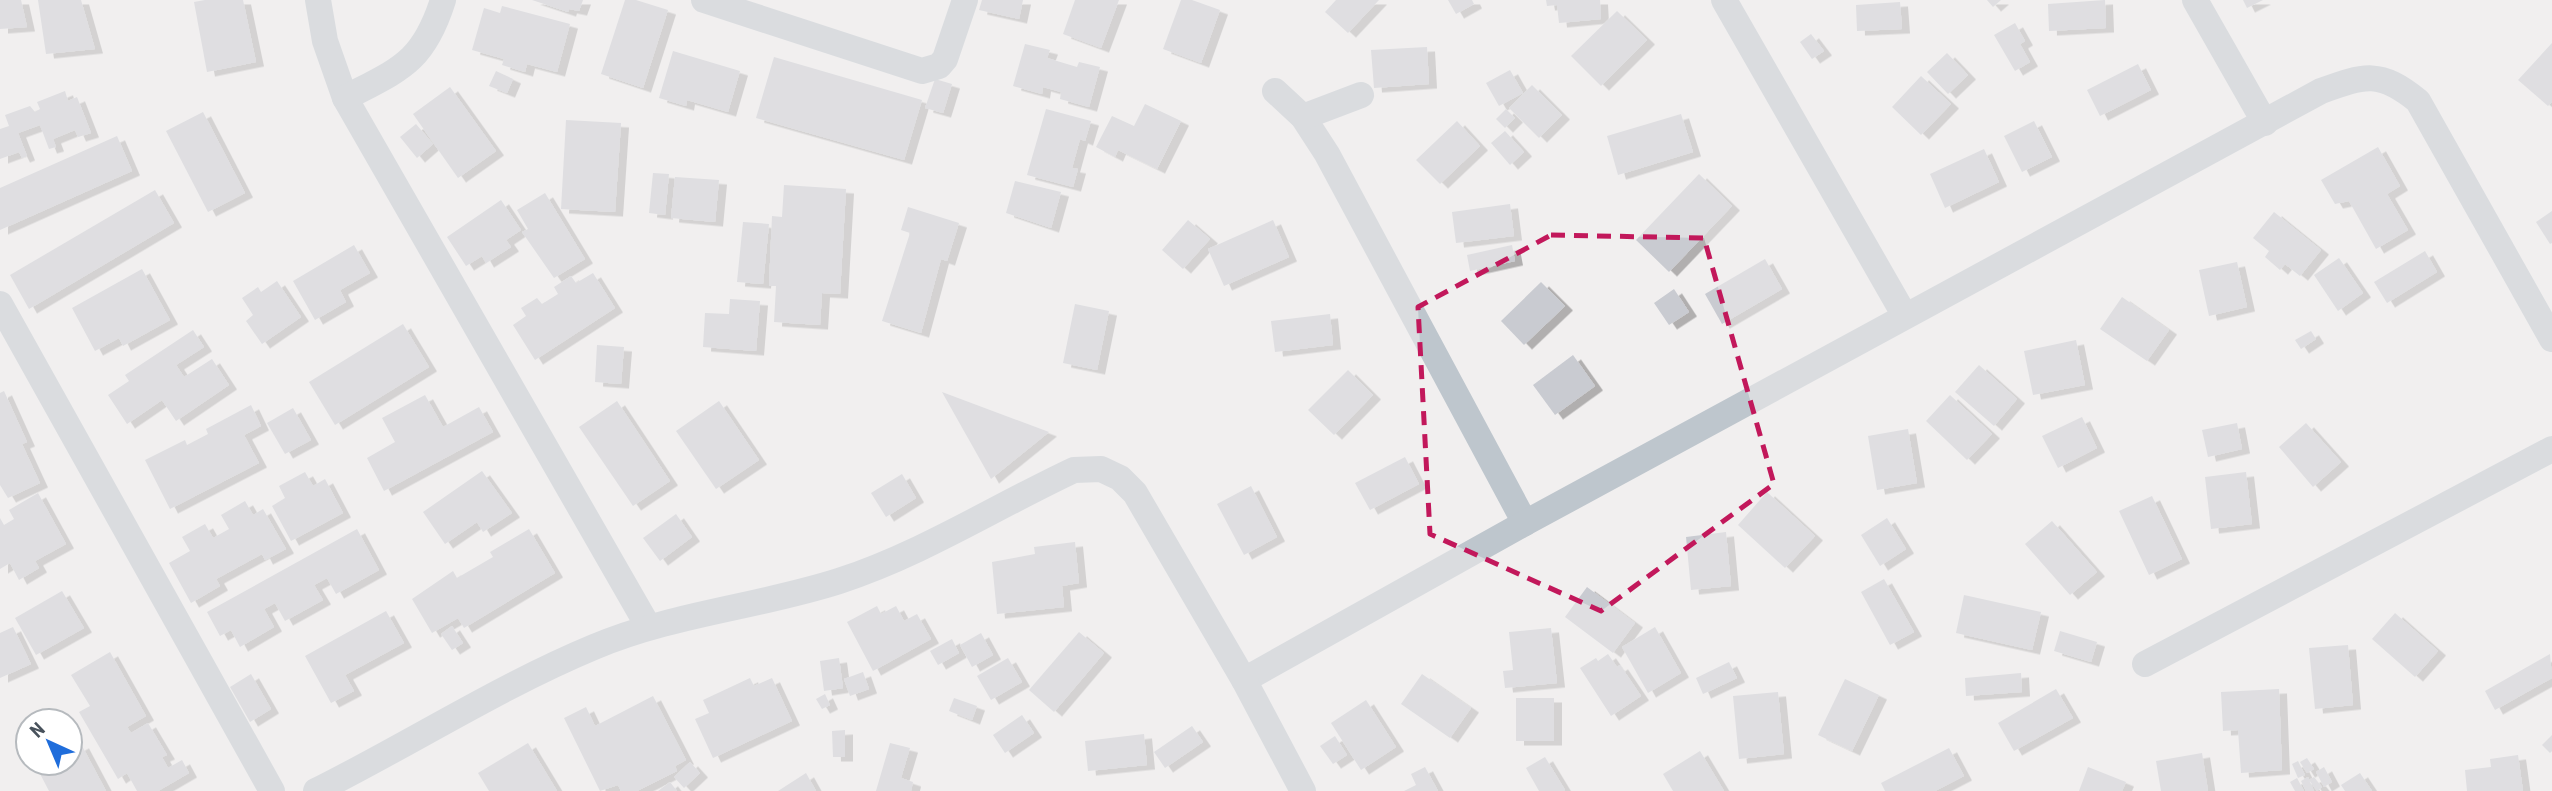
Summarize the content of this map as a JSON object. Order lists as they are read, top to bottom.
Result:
{
  "north": "top left"
}
